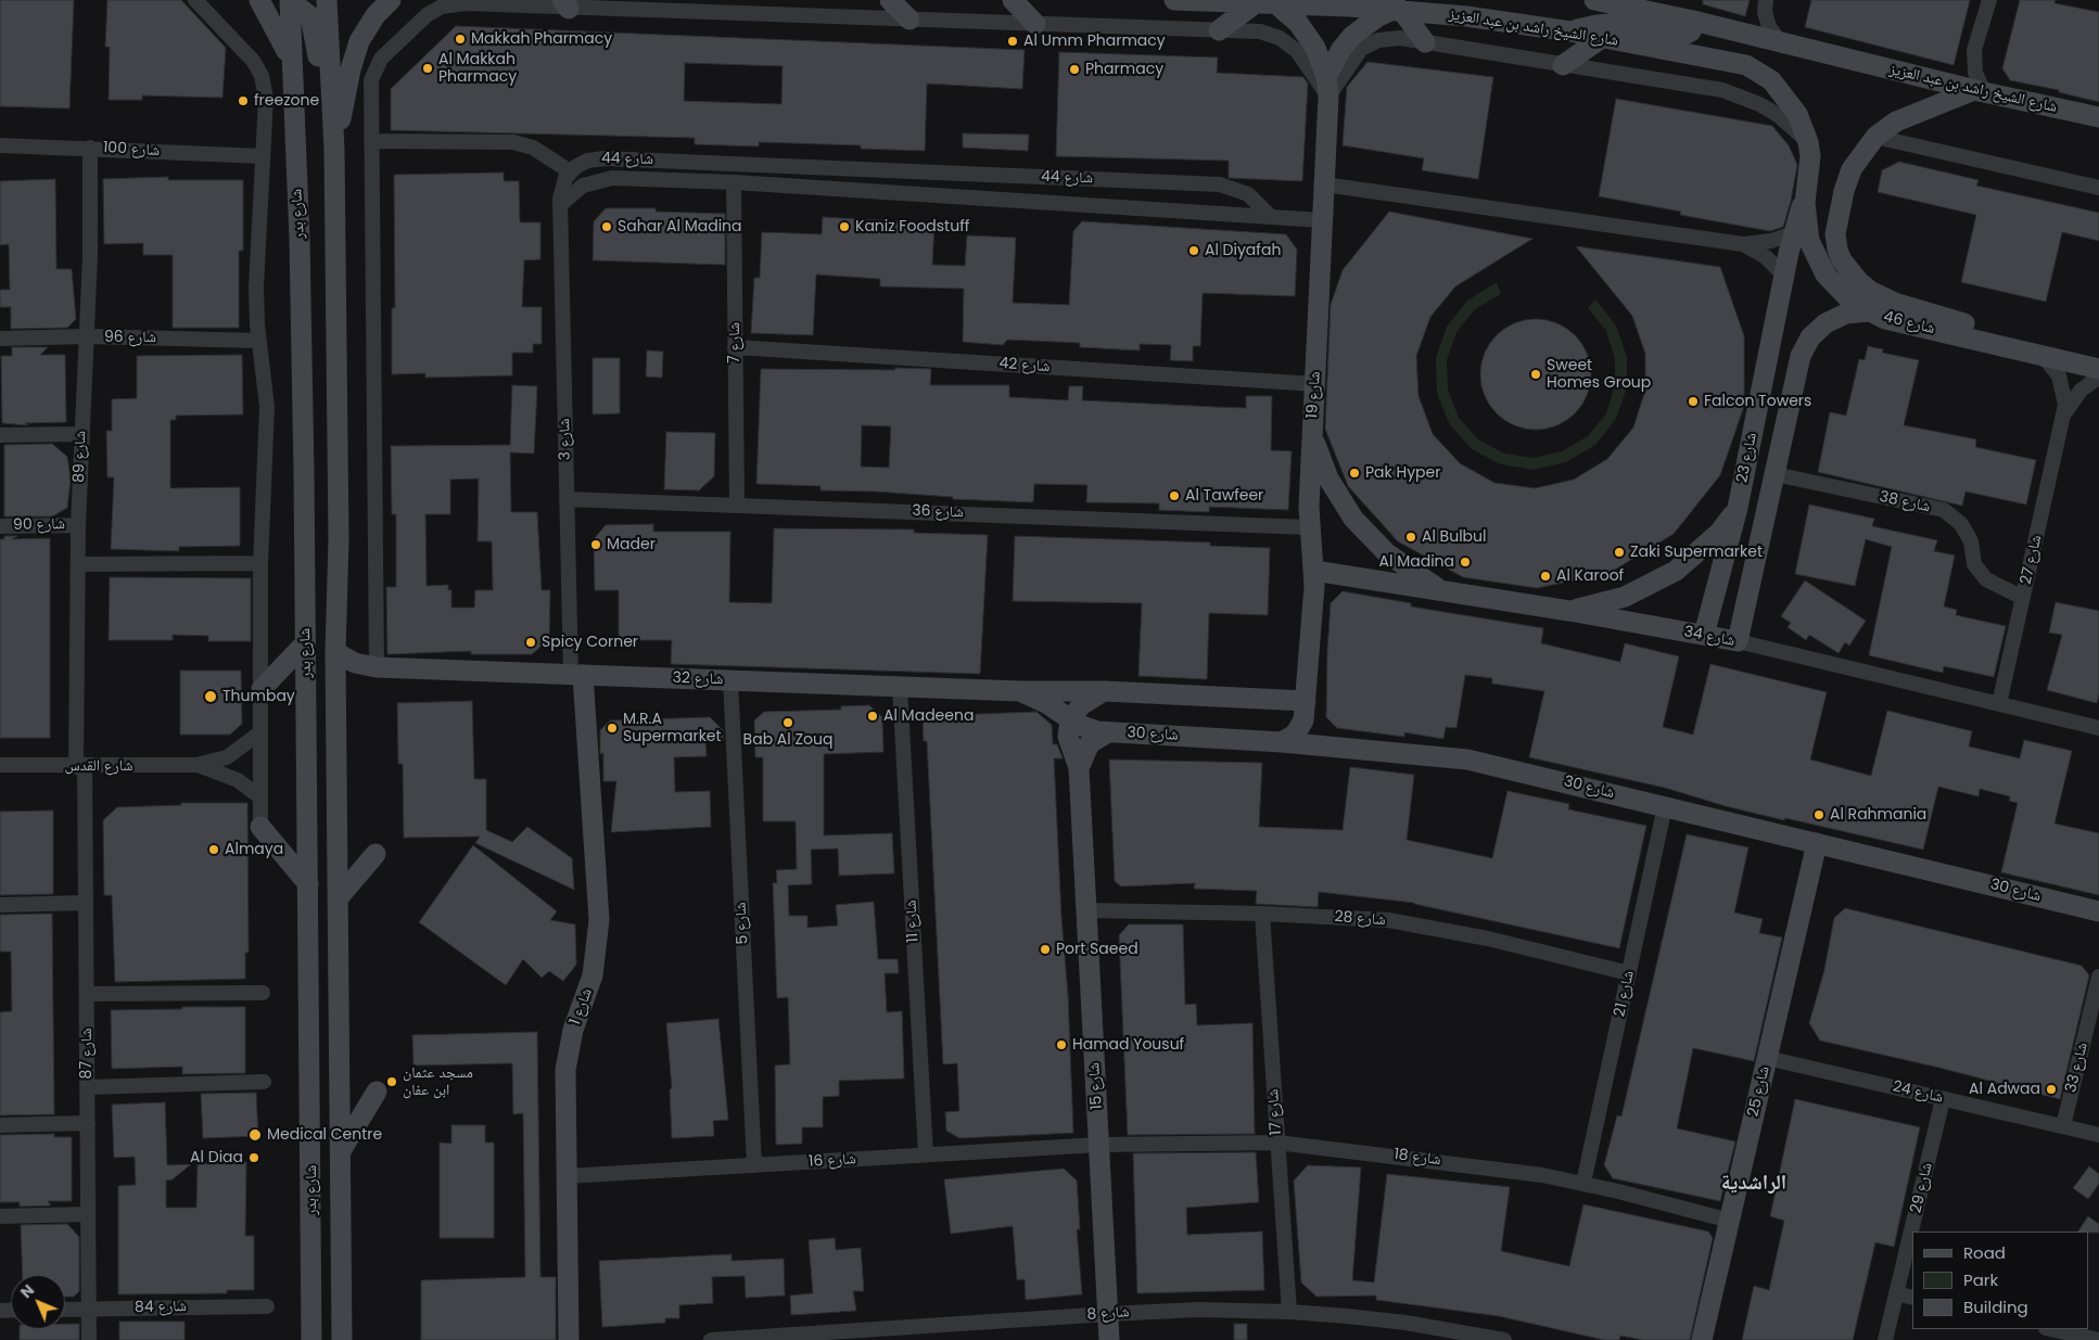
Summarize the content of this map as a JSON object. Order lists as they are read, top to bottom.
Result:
{
  "streets": {
    "street": [
      "شارع الشيخ راشد بن عبد العزيز",
      "شارع 100",
      "شارع 44",
      "شارع بدر",
      "شارع 46",
      "شارع 96",
      "شارع 7",
      "شارع 42",
      "شارع 19",
      "شارع 3",
      "شارع 89",
      "شارع 23",
      "شارع 38",
      "شارع 36",
      "شارع 90",
      "شارع 27",
      "شارع 34",
      "شارع 32",
      "شارع 30",
      "شارع القدس",
      "شارع 28",
      "شارع 11",
      "شارع 5",
      "شارع 21",
      "شارع 1",
      "شارع 87",
      "شارع 33",
      "شارع 15",
      "شارع 25",
      "شارع 24",
      "شارع 17",
      "شارع 18",
      "شارع 16",
      "شارع 29",
      "شارع 84",
      "شارع 8"
    ]
  },
  "crossings": [
    ["شارع الشيخ راشد بن عبد العزيز", "شارع 46"],
    ["شارع الشيخ راشد بن عبد العزيز", "شارع 19"],
    ["شارع الشيخ راشد بن عبد العزيز", "شارع 23"],
    ["شارع 100", "شارع 89"],
    ["شارع 44", "شارع 7"],
    ["شارع 44", "شارع 19"],
    ["شارع 44", "شارع 3"],
    ["شارع بدر", "شارع 32"],
    ["شارع 46", "شارع 23"],
    ["شارع 46", "شارع 27"],
    ["شارع 96", "شارع 89"],
    ["شارع 7", "شارع 42"],
    ["شارع 7", "شارع 36"],
    ["شارع 42", "شارع 19"],
    ["شارع 19", "شارع 36"],
    ["شارع 19", "شارع 34"],
    ["شارع 19", "شارع 30"],
    ["شارع 3", "شارع 36"],
    ["شارع 3", "شارع 32"],
    ["شارع 3", "شارع 1"],
    ["شارع 89", "شارع 90"],
    ["شارع 89", "شارع القدس"],
    ["شارع 89", "شارع 87"],
    ["شارع 23", "شارع 38"],
    ["شارع 23", "شارع 34"],
    ["شارع 38", "شارع 27"],
    ["شارع 27", "شارع 34"],
    ["شارع 32", "شارع 30"],
    ["شارع 32", "شارع 11"],
    ["شارع 32", "شارع 5"],
    ["شارع 32", "شارع 1"],
    ["شارع 32", "شارع 15"],
    ["شارع 30", "شارع 21"],
    ["شارع 30", "شارع 15"],
    ["شارع 30", "شارع 25"],
    ["شارع القدس", "شارع 87"],
    ["شارع 28", "شارع 21"],
    ["شارع 28", "شارع 15"],
    ["شارع 28", "شارع 17"],
    ["شارع 11", "شارع 16"],
    ["شارع 5", "شارع 16"],
    ["شارع 21", "شارع 18"],
    ["شارع 1", "شارع 16"],
    ["شارع 87", "شارع 84"],
    ["شارع 33", "شارع 24"],
    ["شارع 15", "شارع 18"],
    ["شارع 15", "شارع 16"],
    ["شارع 15", "شارع 8"],
    ["شارع 25", "شارع 24"],
    ["شارع 25", "شارع 18"],
    ["شارع 24", "شارع 29"],
    ["شارع 17", "شارع 18"],
    ["شارع 17", "شارع 8"],
    ["شارع 18", "شارع 16"]
  ],
  "districts": ["الراشدية"],
  "places": [
    "Makkah Pharmacy",
    "Al Umm Pharmacy",
    "Al Makkah Pharmacy",
    "Pharmacy",
    "freezone",
    "Sahar Al Madina",
    "Kaniz Foodstuff",
    "Al Diyafah",
    "Sweet Homes Group",
    "Falcon Towers",
    "Pak Hyper",
    "Al Tawfeer",
    "Al Bulbul",
    "Mader",
    "Zaki Supermarket",
    "Al Madina",
    "Al Karoof",
    "Spicy Corner",
    "Thumbay",
    "Al Madeena",
    "Bab Al Zouq",
    "M.R.A Supermarket",
    "Al Rahmania",
    "Almaya",
    "Port Saeed",
    "Hamad Yousuf",
    "مسجد عثمان ابن عفان",
    "Al Adwaa",
    "Medical Centre",
    "Al Diaa"
  ],
  "legend": ["Road", "Park", "Building"],
  "north": "top left"
}
